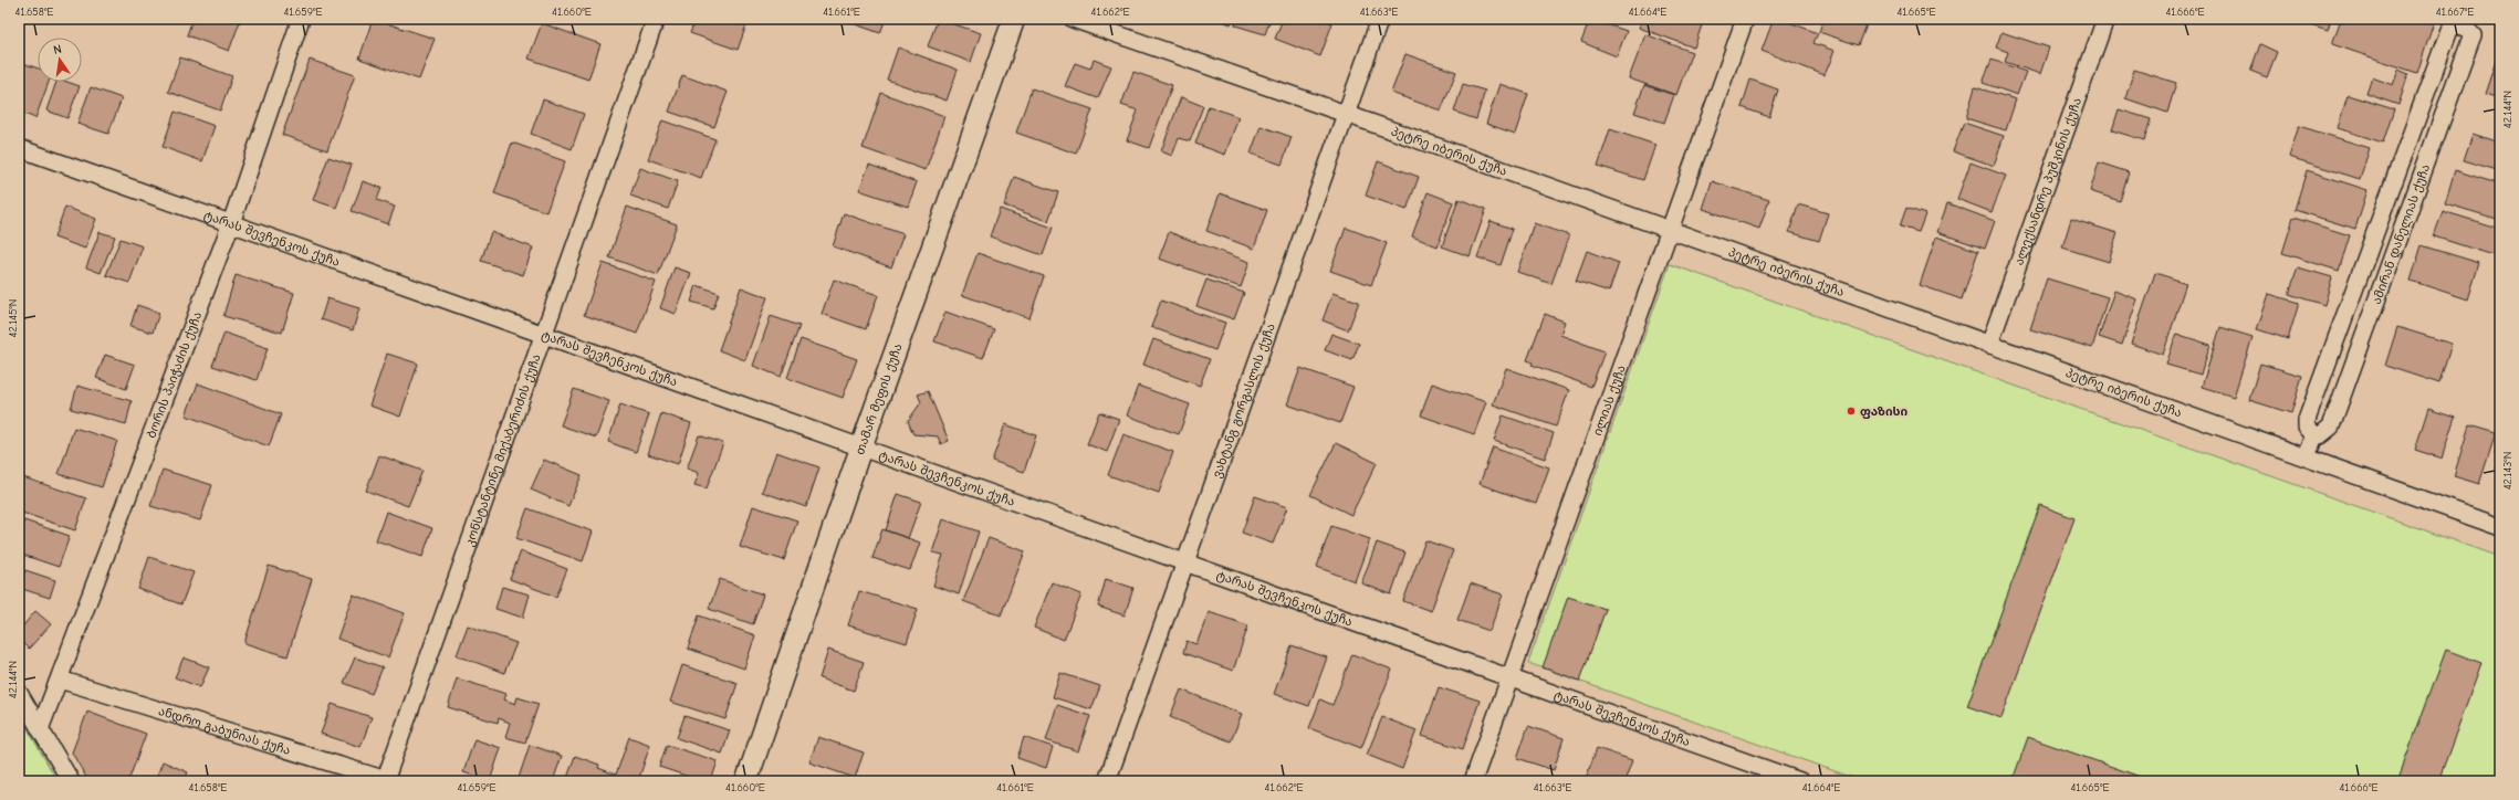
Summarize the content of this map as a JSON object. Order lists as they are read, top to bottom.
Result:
{
  "streets": {
    "street": [
      "პეტრე იბერის ქუჩა",
      "ალექსანდრე პუშკინის ქუჩა",
      "ამირან დანელიას ქუჩა",
      "ტარას შევჩენკოს ქუჩა",
      "ბორის პაიჭაძის ქუჩა",
      "თამარ მეფის ქუჩა",
      "ვახტანგ გორგასლის ქუჩა",
      "ილიას ქუჩა",
      "კონსტანტინე მიქაბერიძის ქუჩა",
      "ანდრო გაბუნიას ქუჩა"
    ]
  },
  "crossings": [
    ["პეტრე იბერის ქუჩა", "ალექსანდრე პუშკინის ქუჩა"],
    ["პეტრე იბერის ქუჩა", "ვახტანგ გორგასლის ქუჩა"],
    ["პეტრე იბერის ქუჩა", "ილიას ქუჩა"],
    ["ტარას შევჩენკოს ქუჩა", "ბორის პაიჭაძის ქუჩა"],
    ["ტარას შევჩენკოს ქუჩა", "თამარ მეფის ქუჩა"],
    ["ტარას შევჩენკოს ქუჩა", "ვახტანგ გორგასლის ქუჩა"],
    ["ტარას შევჩენკოს ქუჩა", "ილიას ქუჩა"],
    ["ტარას შევჩენკოს ქუჩა", "კონსტანტინე მიქაბერიძის ქუჩა"],
    ["ბორის პაიჭაძის ქუჩა", "ანდრო გაბუნიას ქუჩა"],
    ["კონსტანტინე მიქაბერიძის ქუჩა", "ანდრო გაბუნიას ქუჩა"]
  ],
  "places": ["ფაზისი"],
  "north": "top",
  "coordinates": [
    "41.658°E",
    "41.659°E",
    "41.660°E",
    "41.661°E",
    "41.662°E",
    "41.663°E",
    "41.664°E",
    "41.665°E",
    "41.666°E",
    "41.667°E",
    "42.144°N",
    "42.145°N",
    "42.143°N"
  ]
}
